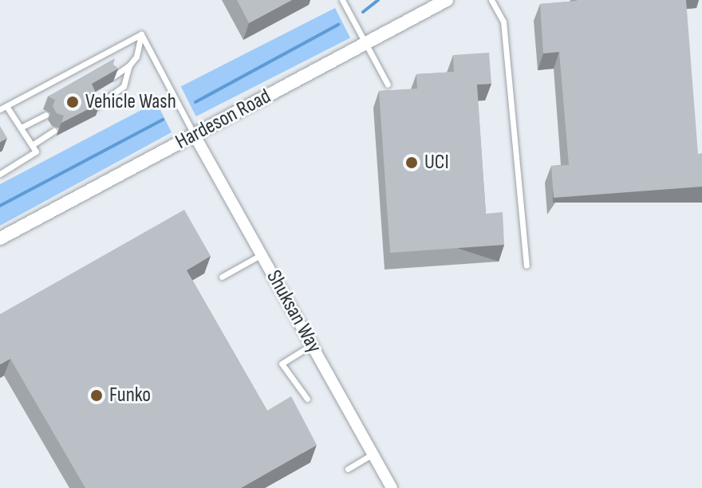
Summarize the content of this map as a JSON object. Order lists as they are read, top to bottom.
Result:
{
  "streets": {
    "street": ["Hardeson Road", "Shuksan Way"]
  },
  "crossings": [
    ["Hardeson Road", "Shuksan Way"]
  ],
  "places": ["Vehicle Wash", "UCI", "Funko"]
}
